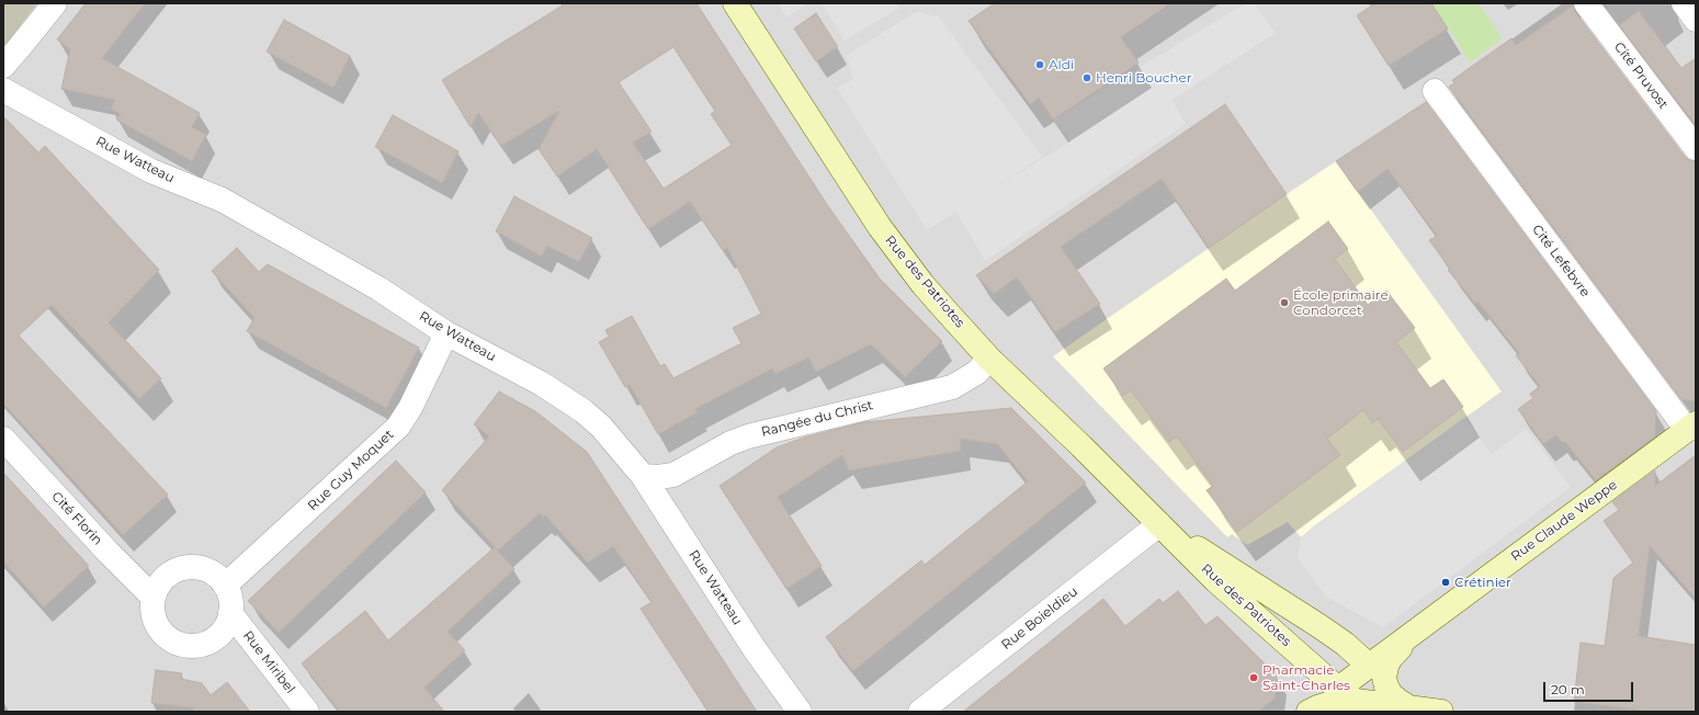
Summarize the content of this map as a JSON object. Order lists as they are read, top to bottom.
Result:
{
  "streets": {
    "street": [
      "Cité Pruvost",
      "Rue Watteau",
      "Cité Lefebvre",
      "Rue des Patriotes",
      "Rangée du Christ",
      "Rue Guy Moquet",
      "Cité Florin",
      "Rue Claude Weppe",
      "Rue Boieldieu",
      "Rue Miribel"
    ]
  },
  "crossings": [
    ["Rue Watteau", "Rangée du Christ"],
    ["Rue Watteau", "Rue Guy Moquet"],
    ["Cité Lefebvre", "Rue Claude Weppe"],
    ["Rue des Patriotes", "Rangée du Christ"],
    ["Rue des Patriotes", "Rue Claude Weppe"],
    ["Rue des Patriotes", "Rue Boieldieu"],
    ["Rue Guy Moquet", "Cité Florin"],
    ["Rue Guy Moquet", "Rue Miribel"],
    ["Cité Florin", "Rue Miribel"]
  ],
  "places": [
    "Aldi",
    "Henri Boucher",
    "École primaire Condorcet",
    "Crétinier",
    "Pharmacie Saint-Charles"
  ],
  "scale_bar": "20 m"
}
